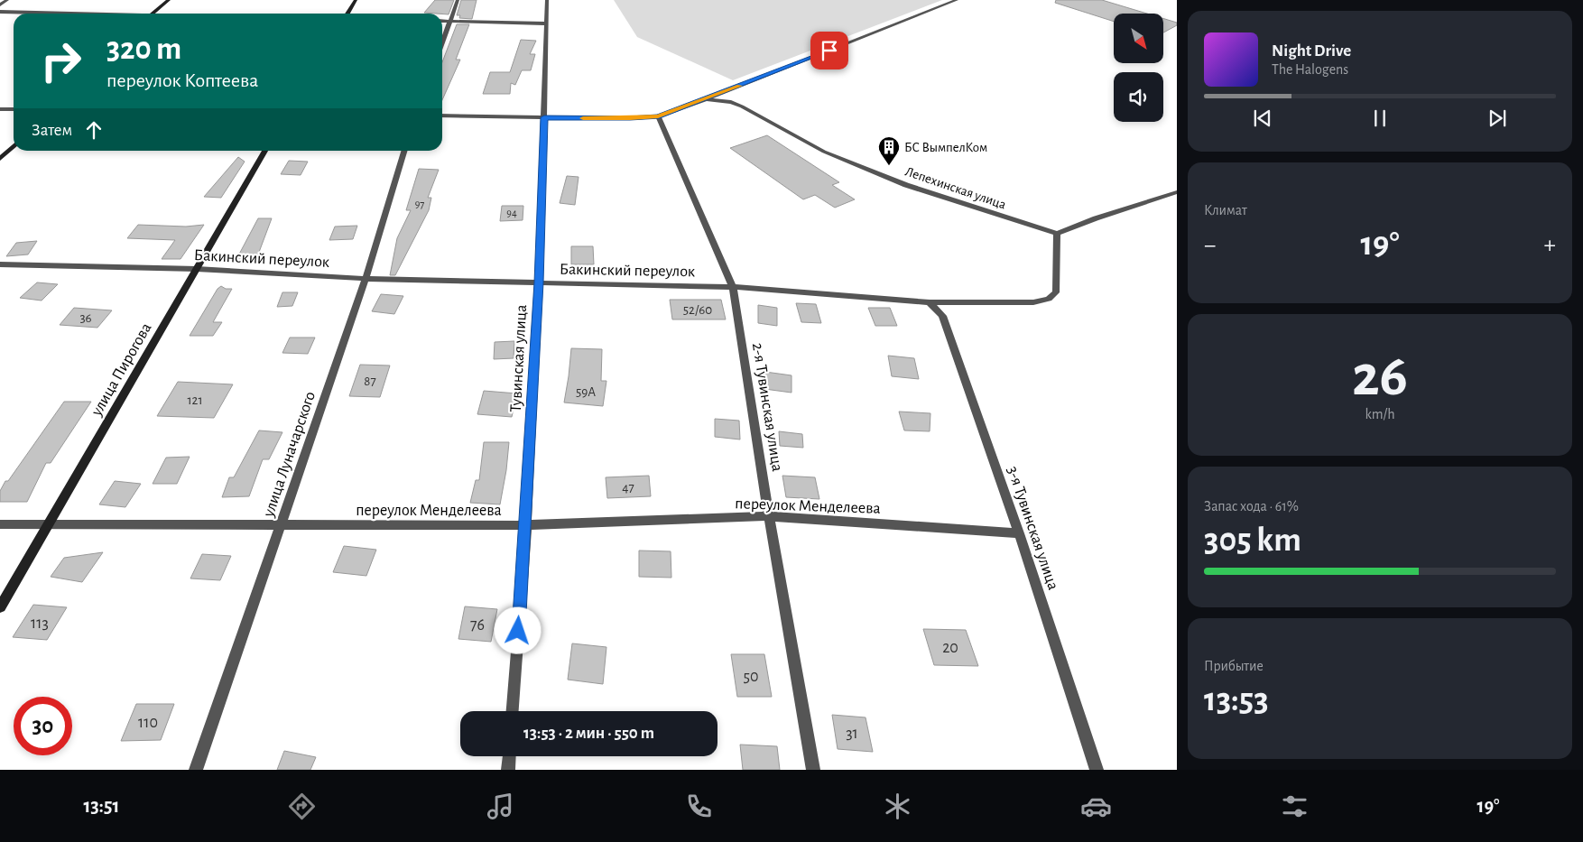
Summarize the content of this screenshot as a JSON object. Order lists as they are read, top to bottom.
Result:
{
  "streets": {
    "main road": ["улица Пирогова"],
    "street": [
      "Лепехинская улица",
      "Бакинский переулок",
      "Тувинская улица",
      "2-я Тувинская улица",
      "улица Луначарского",
      "переулок Менделеева",
      "3-я Тувинская улица"
    ]
  },
  "crossings": [
    ["Лепехинская улица", "Бакинский переулок"],
    ["Лепехинская улица", "Тувинская улица"],
    ["Лепехинская улица", "2-я Тувинская улица"],
    ["Бакинский переулок", "Тувинская улица"],
    ["Бакинский переулок", "улица Пирогова"],
    ["Бакинский переулок", "2-я Тувинская улица"],
    ["Бакинский переулок", "улица Луначарского"],
    ["Бакинский переулок", "3-я Тувинская улица"],
    ["Тувинская улица", "переулок Менделеева"],
    ["улица Пирогова", "переулок Менделеева"],
    ["2-я Тувинская улица", "переулок Менделеева"],
    ["улица Луначарского", "переулок Менделеева"],
    ["переулок Менделеева", "3-я Тувинская улица"]
  ],
  "places": {
    "building": ["БС ВымпелКом"]
  },
  "house_numbers": [
    "97",
    "94",
    "52/60",
    "36",
    "87",
    "59А",
    "121",
    "47",
    "113",
    "76",
    "20",
    "50",
    "110",
    "31"
  ],
  "north": "bottom right",
  "page": {
    "turn": ["320 m", "переулок Коптеева"],
    "song": ["Night Drive", "The Halogens"],
    "then": "Затем",
    "tile": [
      "Климат",
      ["26", "km/h"],
      ["Запас хода · 61%", "305 km"],
      ["Прибытие", "13:53"]
    ],
    "heat": ["−", "19°", "+"],
    "limit": "30",
    "trip": "13:53 · 2 мин · 550 m",
    "tabs": ["13:51", "19°"]
  }
}
